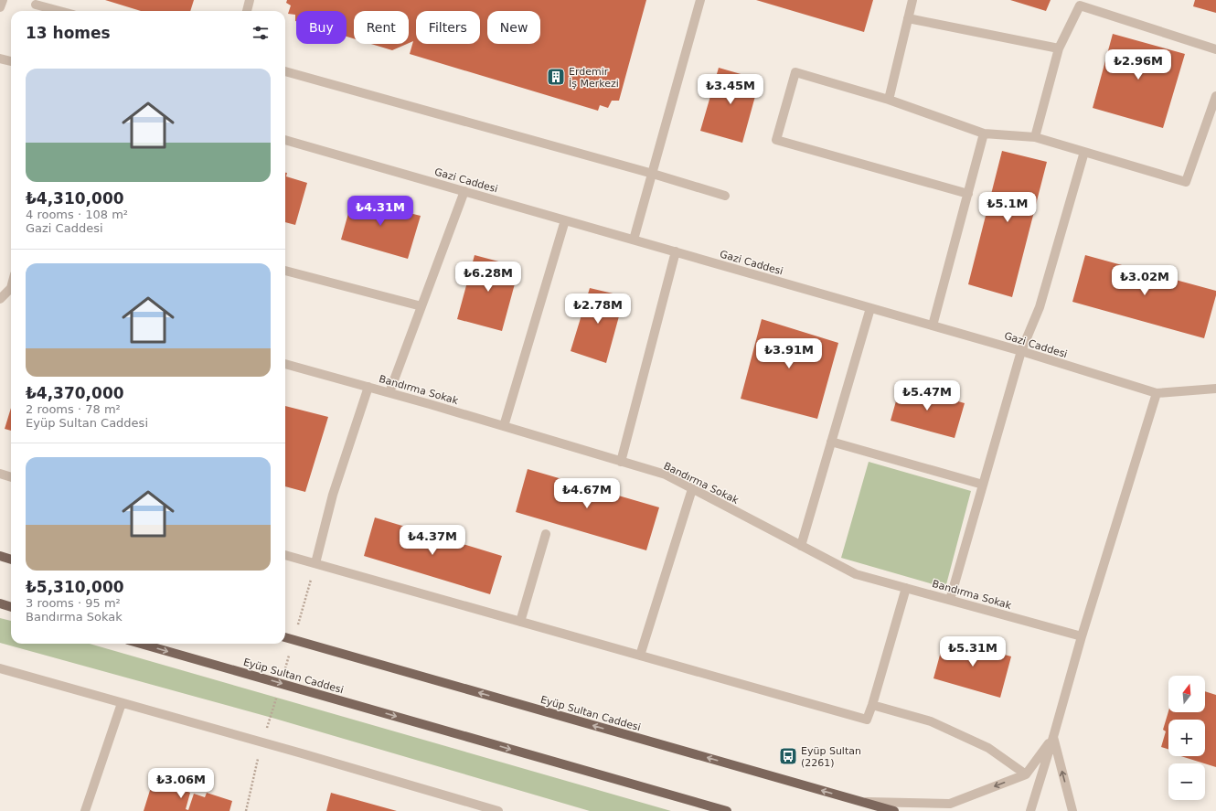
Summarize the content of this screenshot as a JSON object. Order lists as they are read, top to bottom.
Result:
{
  "streets": {
    "main road": ["Eyüp Sultan Caddesi"],
    "street": ["Gazi Caddesi", "Bandırma Sokak"]
  },
  "places": {
    "building": ["Erdemir İş Merkezi"],
    "bus stop": ["Eyüp Sultan (2261)"]
  },
  "north": "top",
  "page": {
    "chip": [
      "Buy",
      "Rent",
      "Filters",
      "New"
    ],
    "heading": "13 homes",
    "price": [
      "₺2.96M",
      "₺3.45M",
      "₺5.1M",
      "₺4.31M",
      "₺6.28M",
      "₺3.02M",
      "₺2.78M",
      "₺3.91M",
      "₺5.47M",
      "₺4.67M",
      "₺4.37M",
      "₺5.31M",
      "₺3.06M"
    ],
    "list": [
      {
        "name": "₺4,310,000",
        "note": "4 rooms · 108 m² · Gazi Caddesi"
      },
      {
        "name": "₺4,370,000",
        "note": "2 rooms · 78 m² · Eyüp Sultan Caddesi"
      },
      {
        "name": "₺5,310,000",
        "note": "3 rooms · 95 m² · Bandırma Sokak"
      }
    ],
    "map_buttons": ["+", "−"]
  }
}
